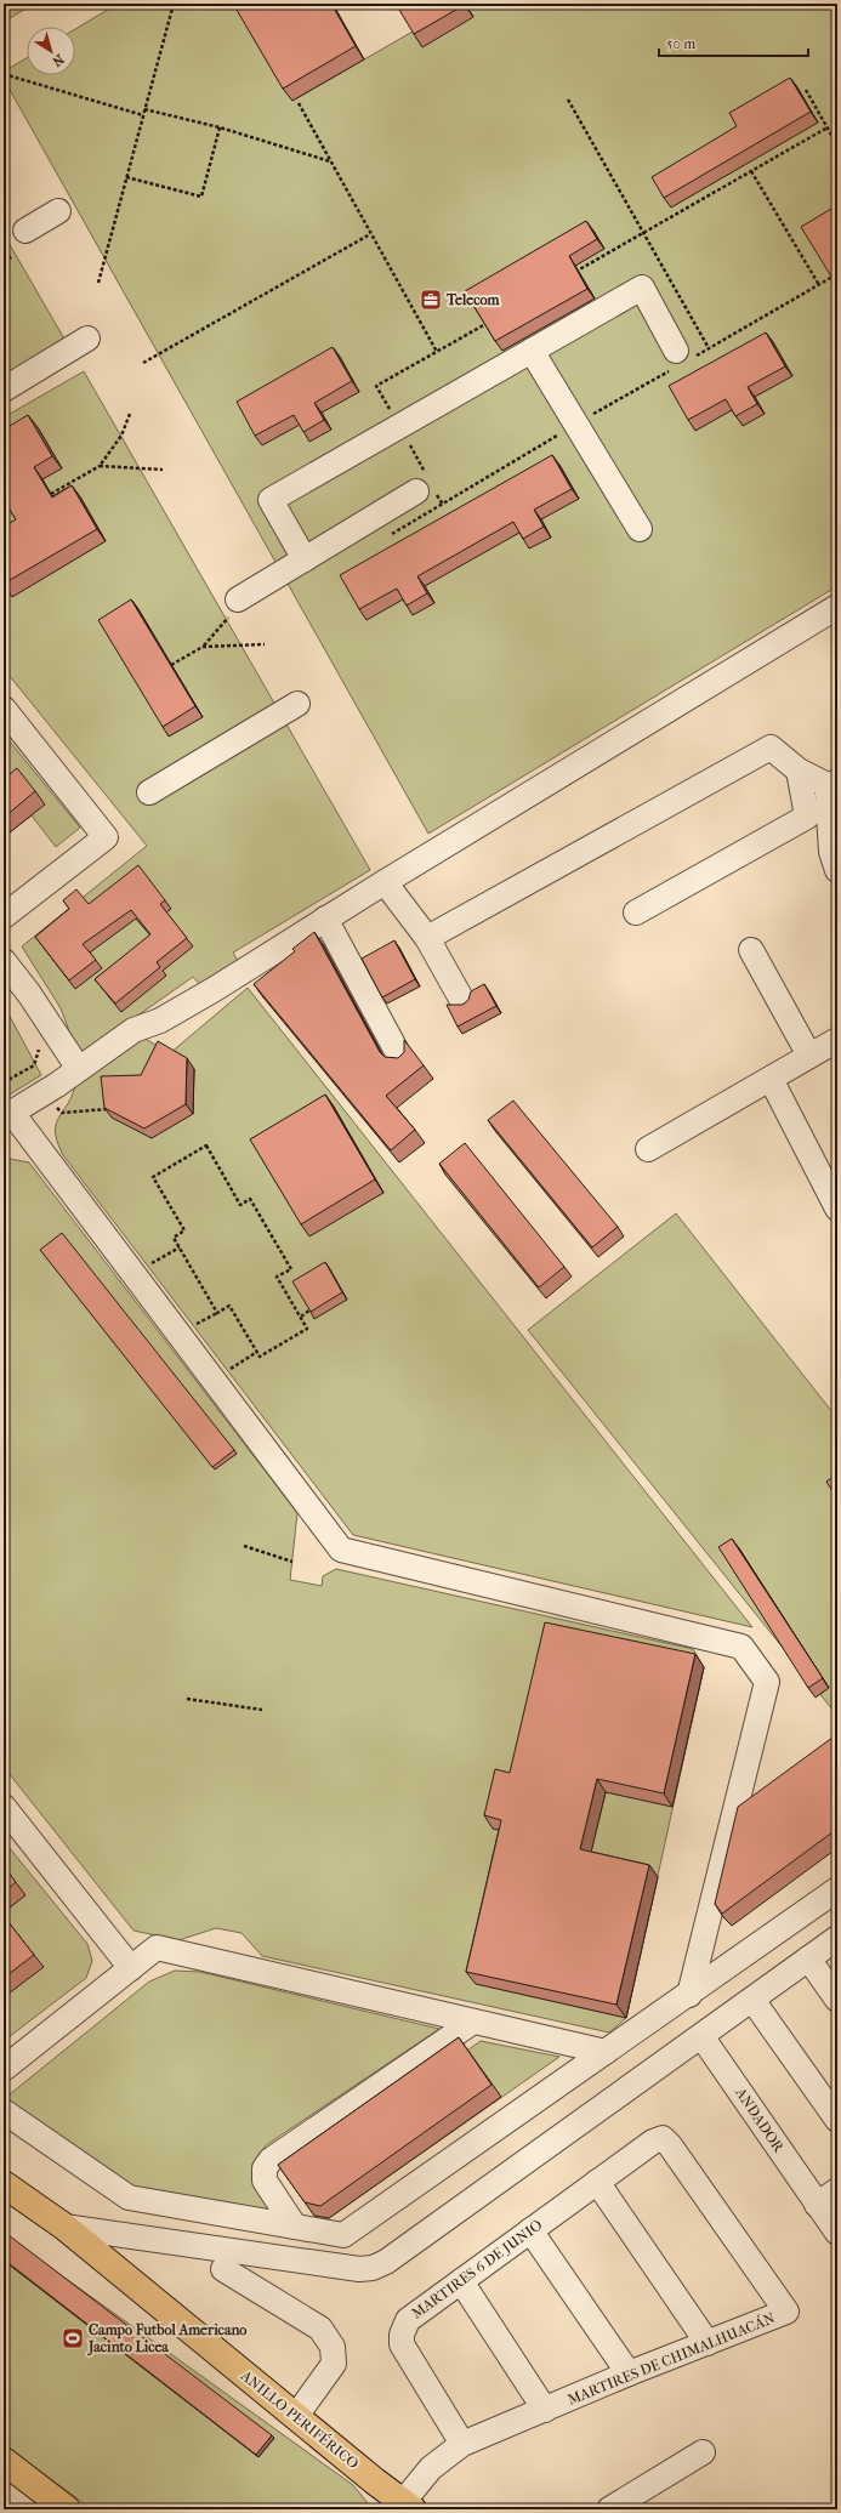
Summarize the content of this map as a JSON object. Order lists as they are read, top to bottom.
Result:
{
  "streets": {
    "main road": ["ANILLO PERIFÉRICO"],
    "street": ["ANDADOR", "MARTIRES 6 DE JUNIO", "MARTIRES DE CHIMALHUACÁN"]
  },
  "crossings": [
    ["MARTIRES 6 DE JUNIO", "MARTIRES DE CHIMALHUACÁN"],
    ["MARTIRES DE CHIMALHUACÁN", "ANILLO PERIFÉRICO"]
  ],
  "places": {
    "office": ["Telecom"],
    "sports": ["Campo Futbol Americano Jacinto Licea"]
  },
  "scale_bar": "50 m",
  "north": "bottom right"
}
